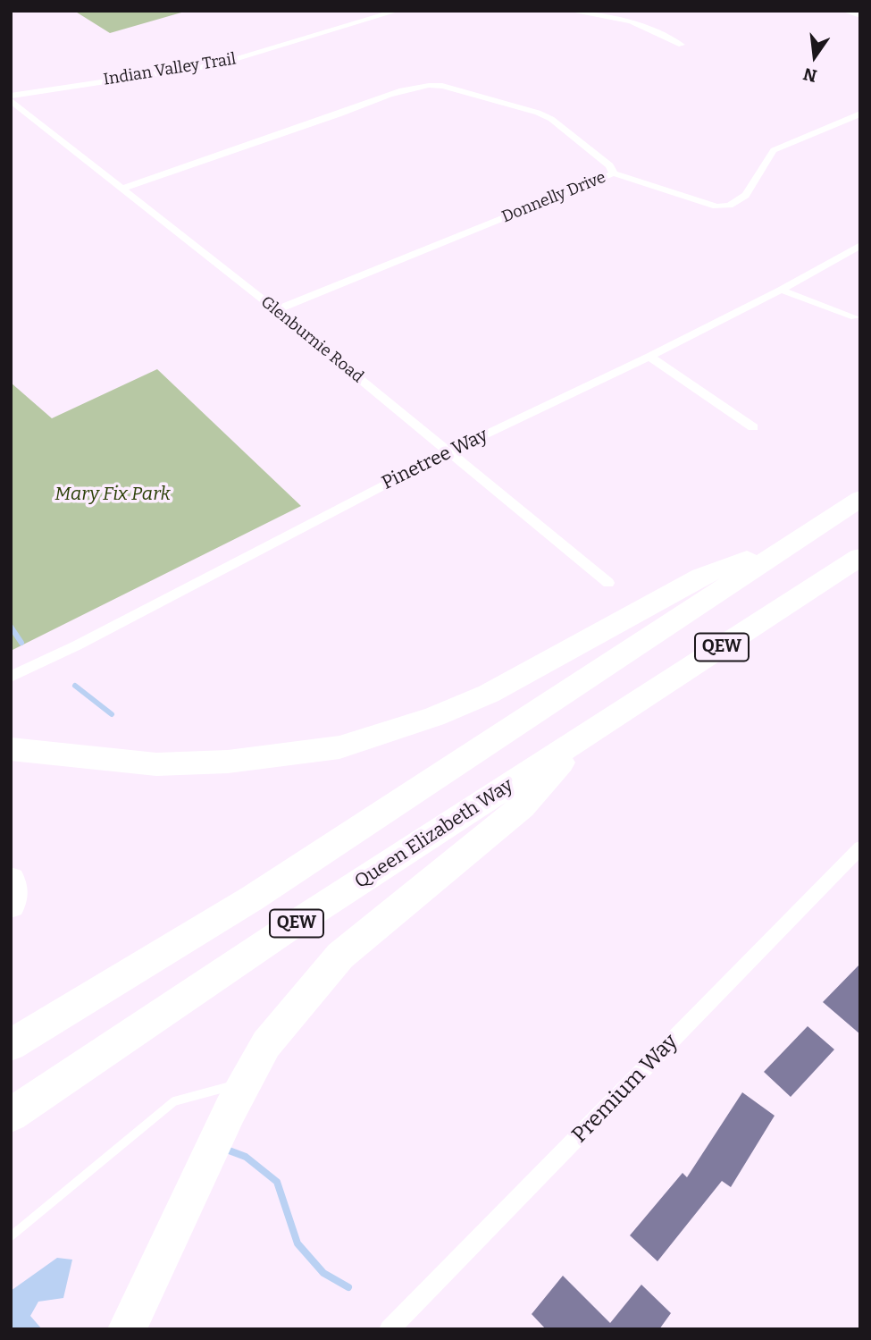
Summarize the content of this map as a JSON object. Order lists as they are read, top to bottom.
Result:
{
  "streets": {
    "highway": ["QEW", "Queen Elizabeth Way"],
    "street": [
      "Indian Valley Trail",
      "Donnelly Drive",
      "Glenburnie Road",
      "Pinetree Way",
      "Premium Way"
    ]
  },
  "crossings": [
    ["Indian Valley Trail", "Glenburnie Road"],
    ["Donnelly Drive", "Glenburnie Road"],
    ["Glenburnie Road", "Pinetree Way"]
  ],
  "parks": ["Mary Fix Park"],
  "north": "bottom"
}
